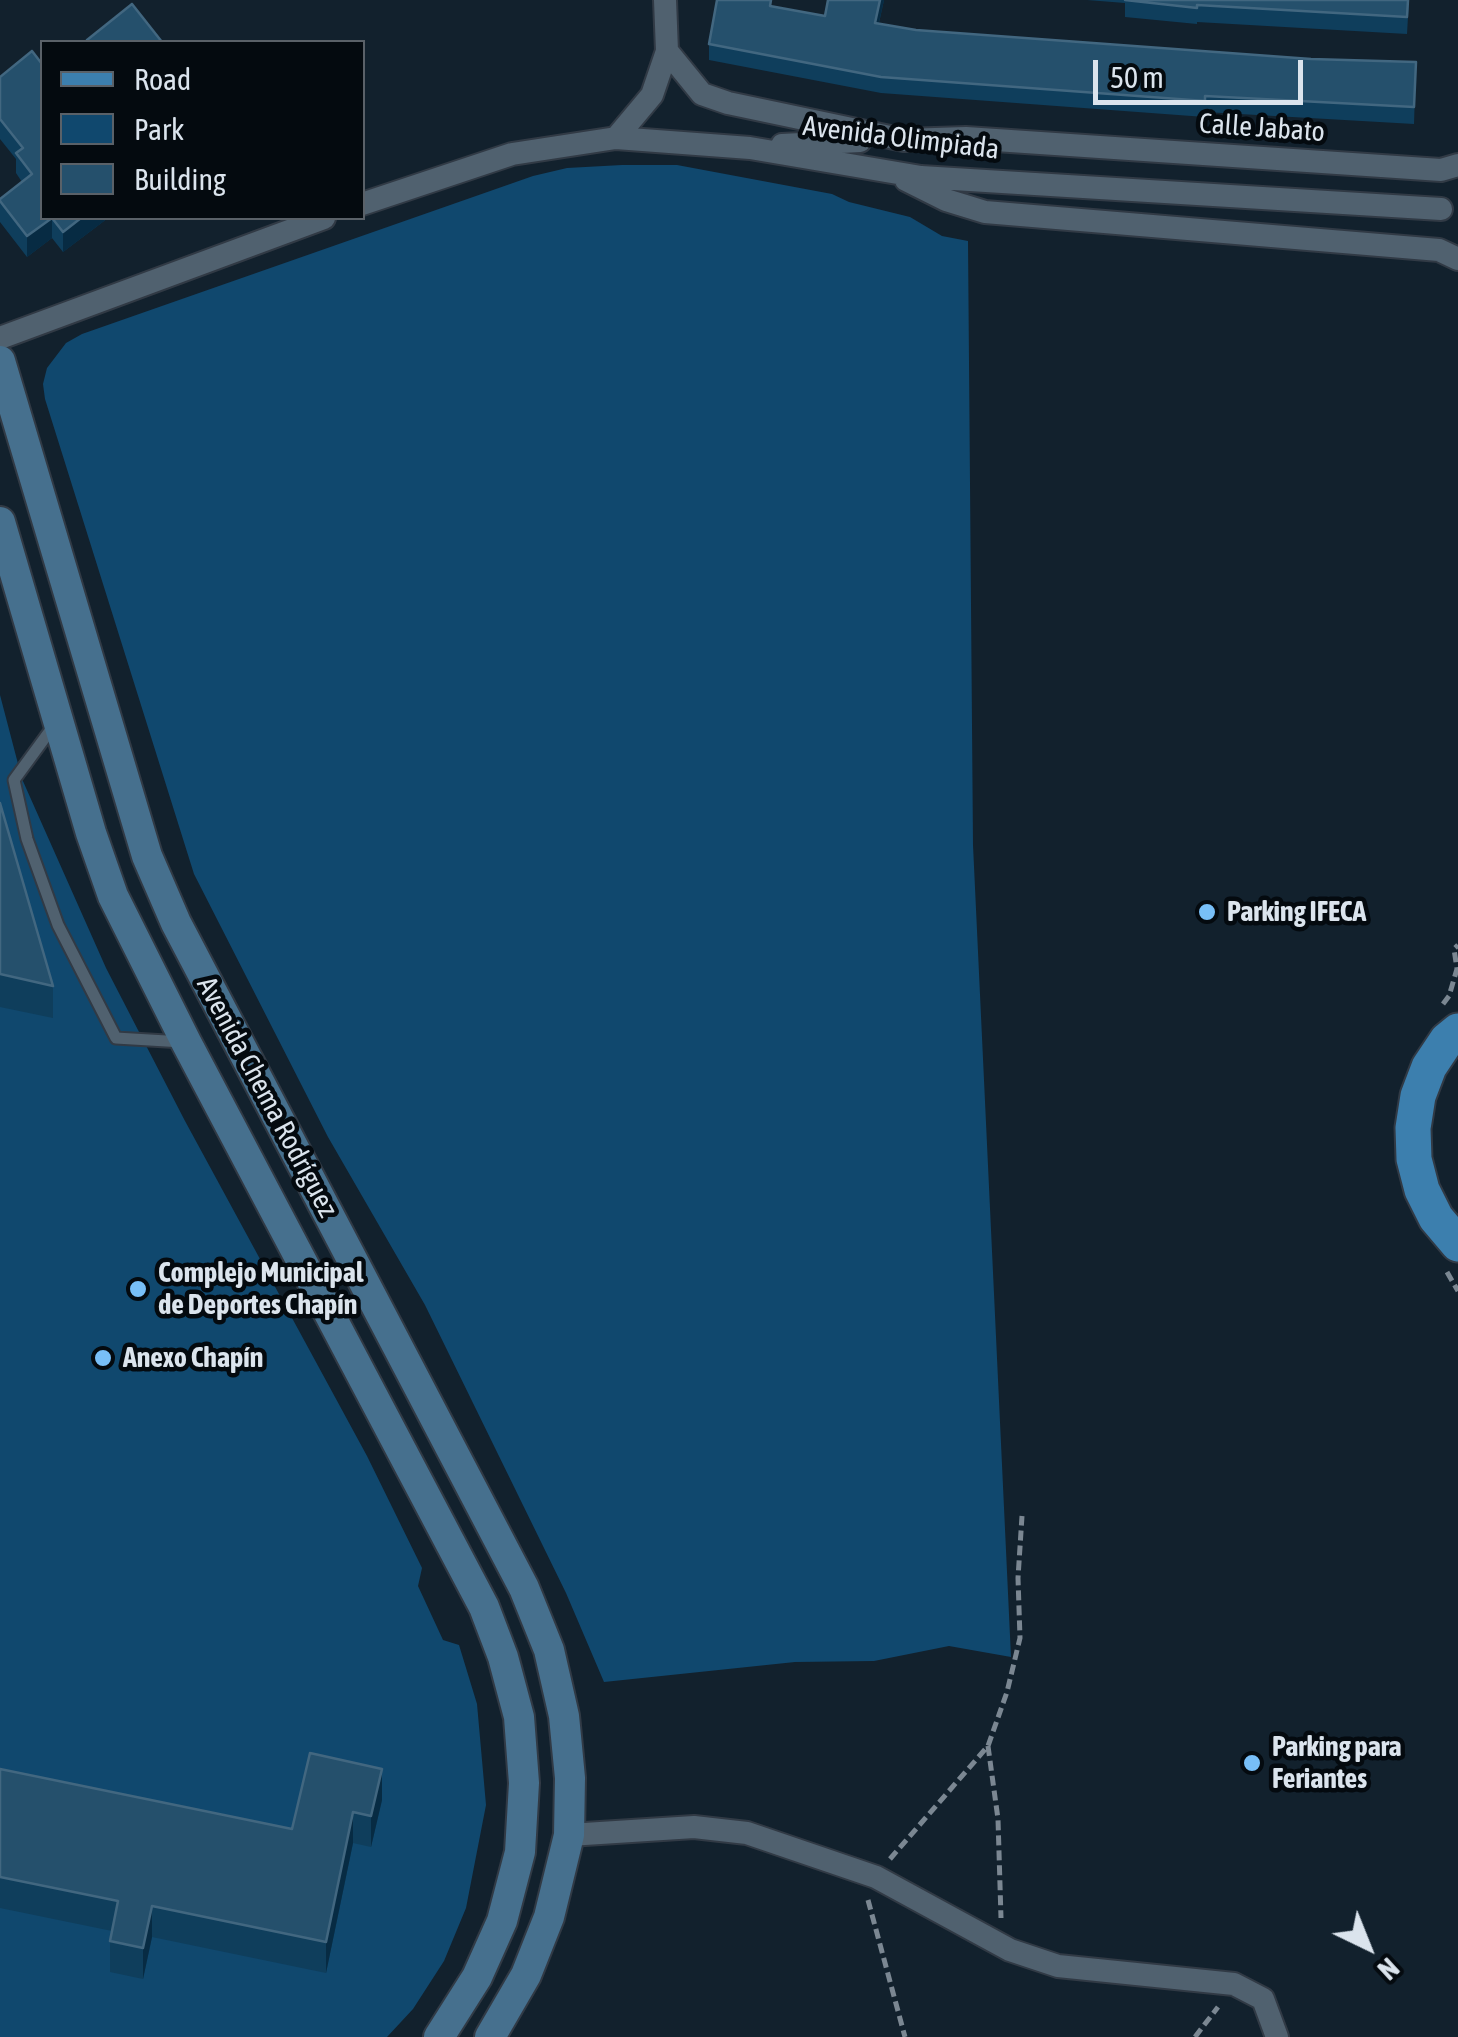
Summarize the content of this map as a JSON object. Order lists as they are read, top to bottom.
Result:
{
  "streets": {
    "main road": ["Avenida Chema Rodríguez"],
    "street": ["Calle Jabato", "Avenida Olimpiada"]
  },
  "places": [
    "Parking IFECA",
    "Complejo Municipal de Deportes Chapín",
    "Anexo Chapín",
    "Parking para Feriantes"
  ],
  "legend": ["Road", "Park", "Building"],
  "scale_bar": "50 m",
  "north": "bottom right"
}
